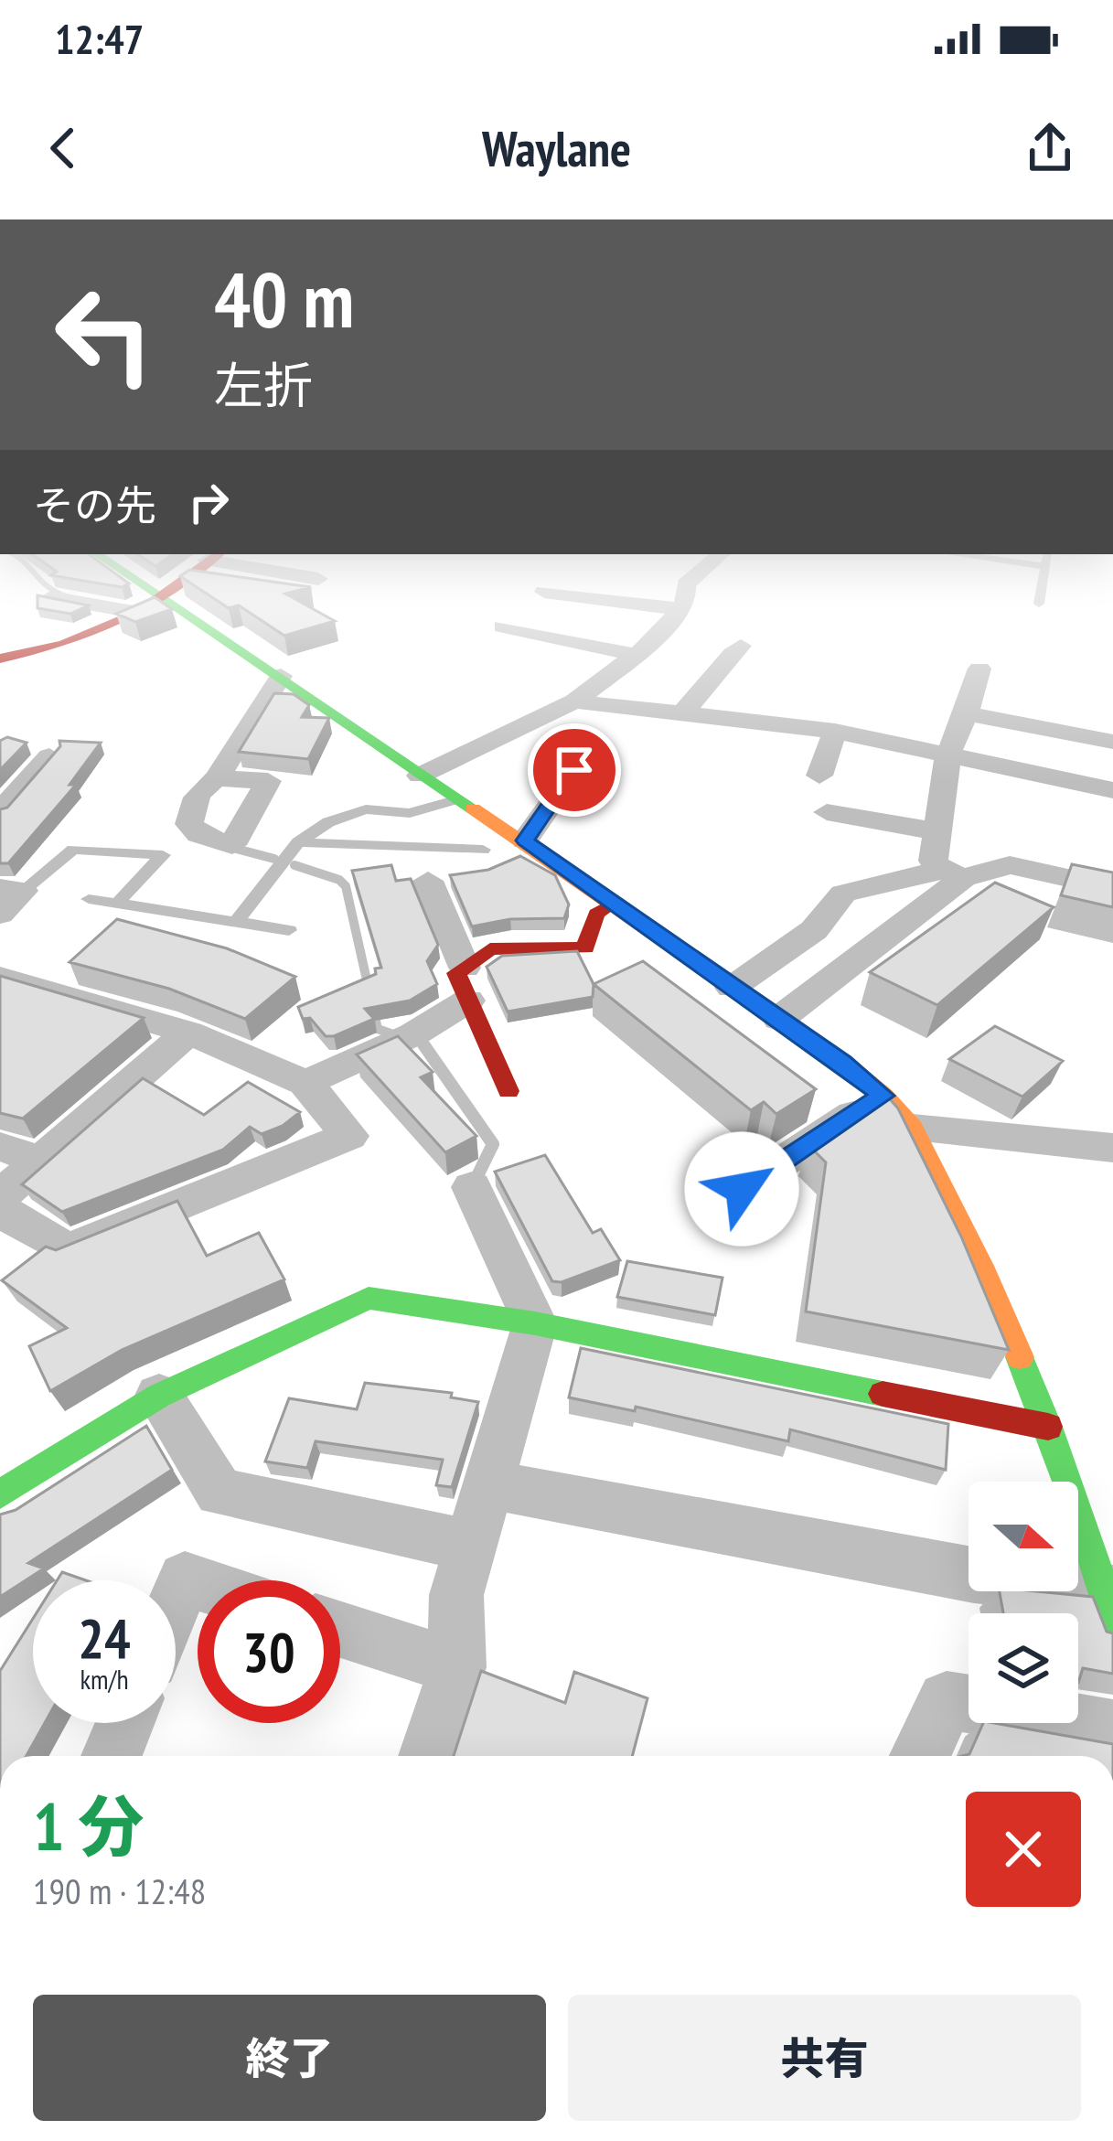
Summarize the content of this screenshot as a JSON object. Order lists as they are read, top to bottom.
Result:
{
  "north": "right",
  "page": {
    "status": "12:47",
    "header": "Waylane",
    "turn": ["40 m", "左折"],
    "then": "その先",
    "speed": "24 km/h",
    "limit": "30",
    "heading": ["1 分", "190 m · 12:48"],
    "buttons": ["終了", "共有"]
  }
}
